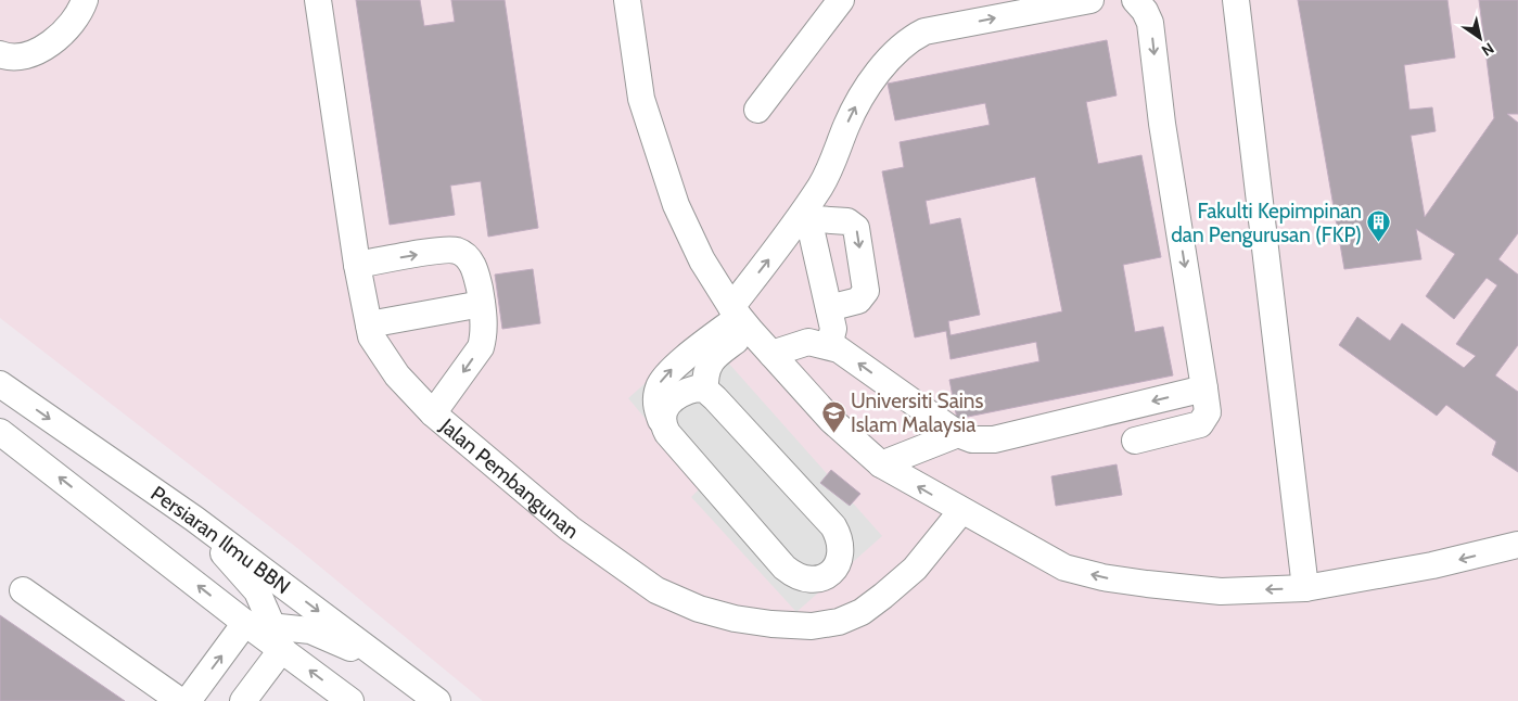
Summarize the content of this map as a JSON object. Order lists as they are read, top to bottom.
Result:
{
  "streets": {
    "street": ["Jalan Pembangunan", "Persiaran Ilmu BBN"]
  },
  "places": {
    "building": ["Fakulti Kepimpinan dan Pengurusan (FKP)"],
    "school or university": ["Universiti Sains Islam Malaysia"]
  },
  "north": "bottom right"
}
